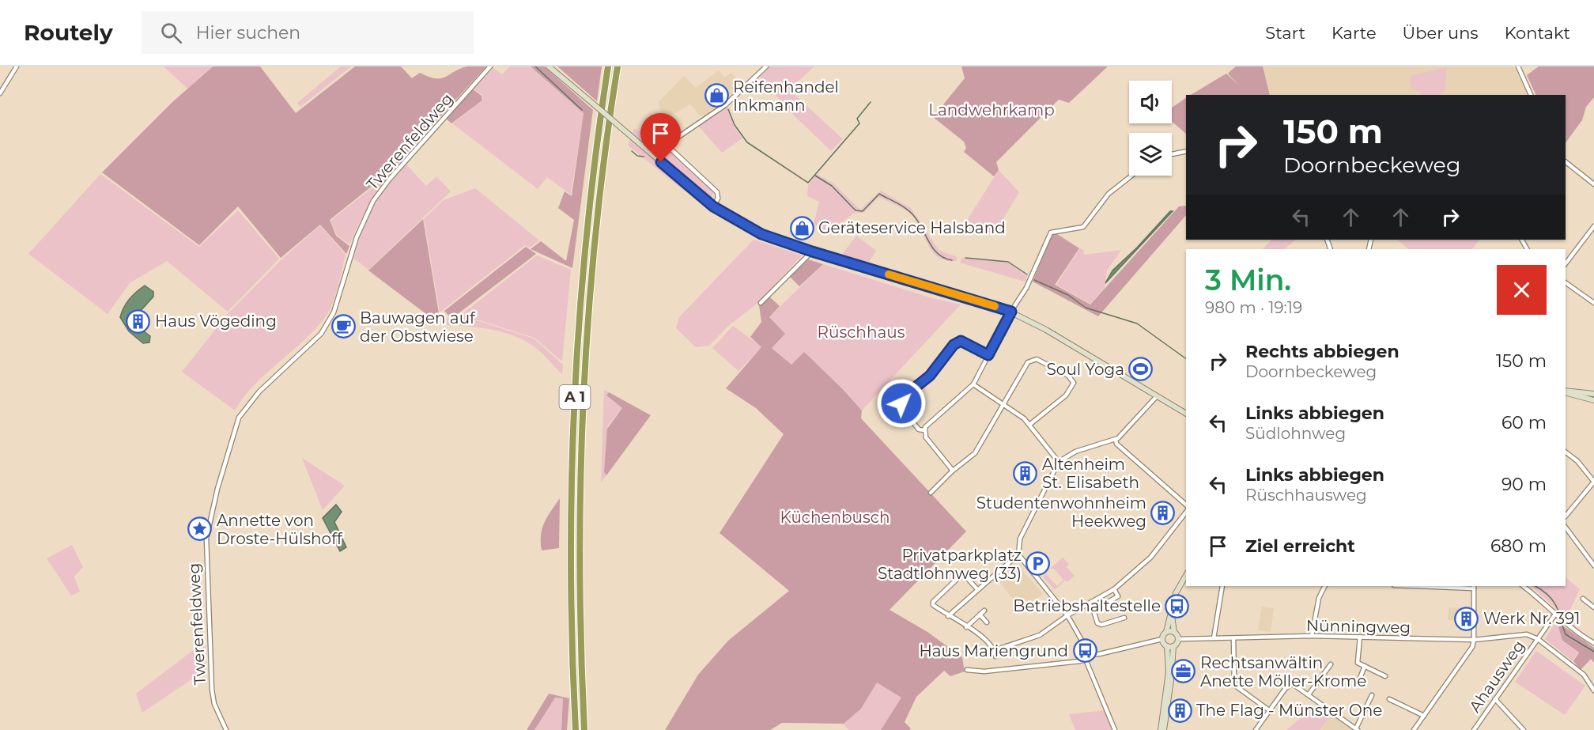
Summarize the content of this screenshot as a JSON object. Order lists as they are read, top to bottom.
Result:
{
  "streets": {
    "highway": ["A 1"],
    "street": ["Twerenfeldweg", "Nünningweg", "Ahausweg"]
  },
  "crossings": [
    ["Nünningweg", "Ahausweg"]
  ],
  "parks": ["Landwehrkamp", "Rüschhaus", "Küchenbusch"],
  "places": {
    "shop": ["Reifenhandel Inkmann", "Geräteservice Halsband"],
    "building": [
      "Haus Vögeding",
      "Altenheim St. Elisabeth",
      "Studentenwohnheim Heekweg",
      "Werk Nr. 391",
      "The Flag - Münster One"
    ],
    "cafe": ["Bauwagen auf der Obstwiese"],
    "sports": ["Soul Yoga"],
    "place": ["Annette von Droste-Hülshoff"],
    "parking": ["Privatparkplatz Stadtlohnweg (33)"],
    "bus stop": ["Betriebshaltestelle", "Haus Mariengrund"],
    "office": ["Rechtsanwältin Anette Möller-Krome"]
  },
  "page": {
    "header": "Routely",
    "search": "Hier suchen",
    "nav": [
      "Start",
      "Karte",
      "Über uns",
      "Kontakt"
    ],
    "turn": ["150 m", "Doornbeckeweg"],
    "heading": ["3 Min.", "980 m · 19:19"],
    "list": [
      {
        "name": "Rechts abbiegen",
        "note": "Doornbeckeweg",
        "value": "150 m"
      },
      {
        "name": "Links abbiegen",
        "note": "Südlohnweg",
        "value": "60 m"
      },
      {
        "name": "Links abbiegen",
        "note": "Rüschhausweg",
        "value": "90 m"
      },
      {
        "name": "Ziel erreicht",
        "value": "680 m"
      }
    ]
  }
}
